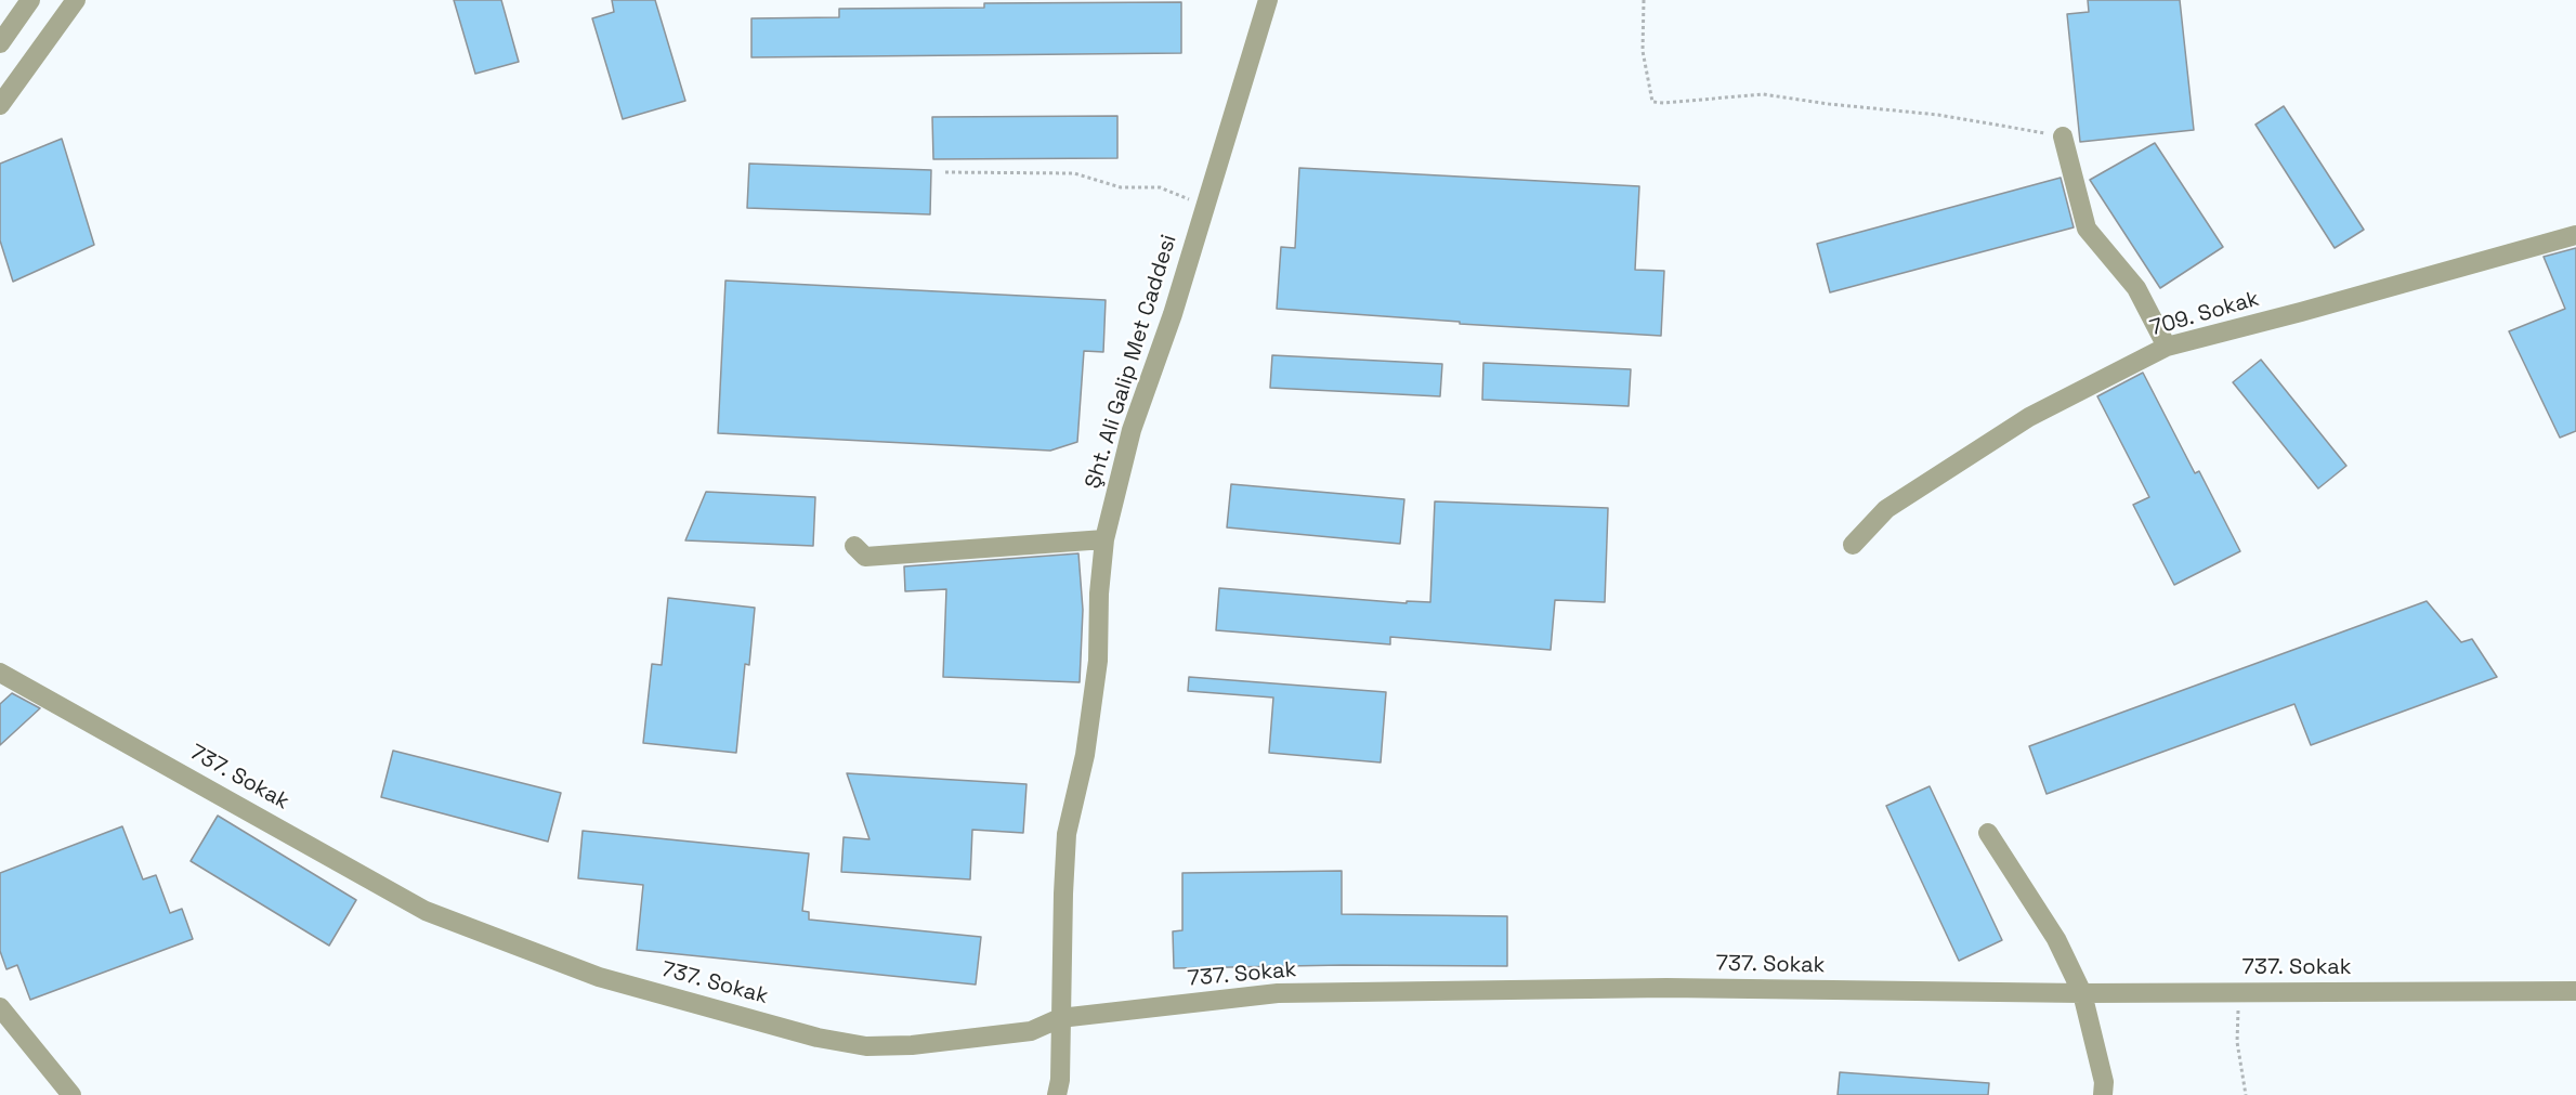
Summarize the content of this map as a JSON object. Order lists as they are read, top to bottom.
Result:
{
  "streets": {
    "street": ["709. Sokak", "Şht. Ali Galip Met Caddesi", "737. Sokak"]
  },
  "crossings": [
    ["Şht. Ali Galip Met Caddesi", "737. Sokak"]
  ]
}
